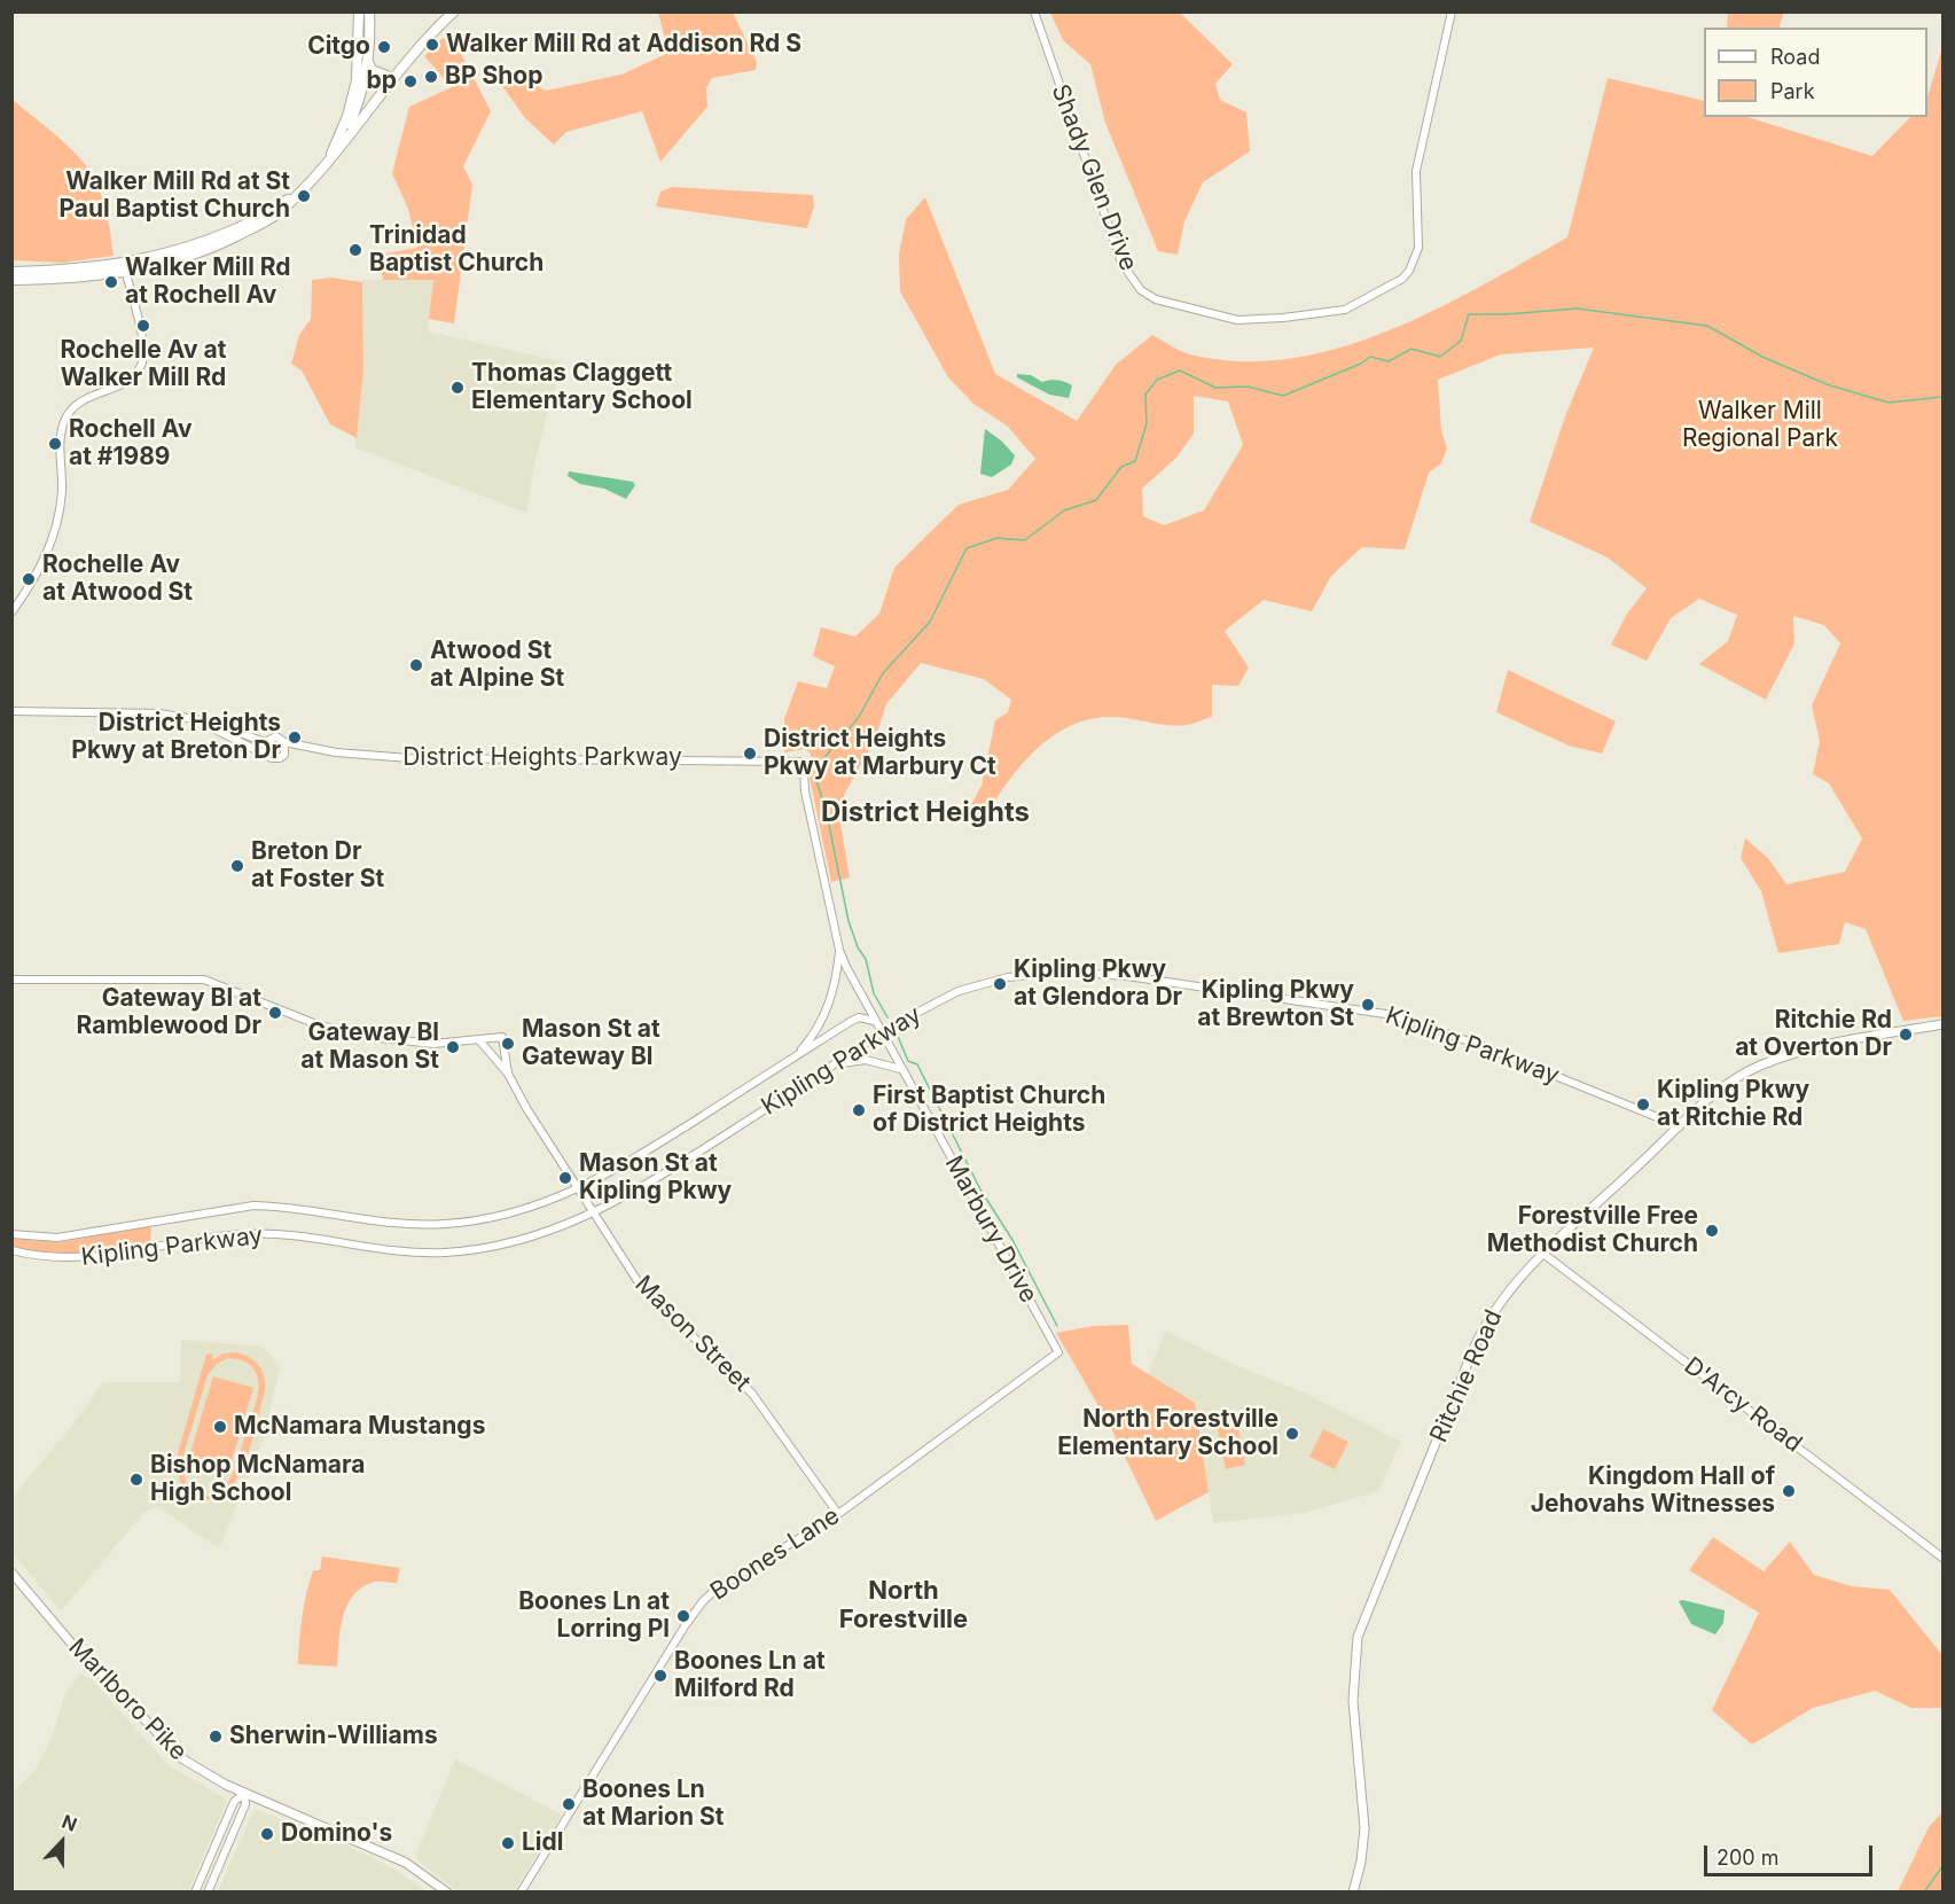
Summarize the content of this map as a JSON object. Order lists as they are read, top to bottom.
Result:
{
  "streets": {
    "main road": ["Ritchie Road", "Marlboro Pike"],
    "street": [
      "Shady Glen Drive",
      "District Heights Parkway",
      "Kipling Parkway",
      "Marbury Drive",
      "Mason Street",
      "D'Arcy Road",
      "Boones Lane"
    ]
  },
  "crossings": [
    ["District Heights Parkway", "Marbury Drive"],
    ["Kipling Parkway", "Marbury Drive"],
    ["Kipling Parkway", "Mason Street"],
    ["Kipling Parkway", "Ritchie Road"],
    ["Marbury Drive", "Boones Lane"],
    ["Mason Street", "Boones Lane"],
    ["Ritchie Road", "D'Arcy Road"]
  ],
  "districts": ["District Heights", "North Forestville"],
  "parks": ["Walker Mill Regional Park"],
  "places": [
    "Walker Mill Rd at Addison Rd S",
    "Citgo",
    "BP Shop",
    "bp",
    "Walker Mill Rd at St Paul Baptist Church",
    "Trinidad Baptist Church",
    "Walker Mill Rd at Rochell Av",
    "Rochelle Av at Walker Mill Rd",
    "Thomas Claggett Elementary School",
    "Rochell Av at #1989",
    "Rochelle Av at Atwood St",
    "Atwood St at Alpine St",
    "District Heights Pkwy at Breton Dr",
    "District Heights Pkwy at Marbury Ct",
    "Breton Dr at Foster St",
    "Kipling Pkwy at Glendora Dr",
    "Kipling Pkwy at Brewton St",
    "Gateway Bl at Ramblewood Dr",
    "Ritchie Rd at Overton Dr",
    "Mason St at Gateway Bl",
    "Gateway Bl at Mason St",
    "Kipling Pkwy at Ritchie Rd",
    "First Baptist Church of District Heights",
    "Mason St at Kipling Pkwy",
    "Forestville Free Methodist Church",
    "McNamara Mustangs",
    "North Forestville Elementary School",
    "Bishop McNamara High School",
    "Kingdom Hall of Jehovahs Witnesses",
    "Boones Ln at Lorring Pl",
    "Boones Ln at Milford Rd",
    "Sherwin-Williams",
    "Boones Ln at Marion St",
    "Domino's",
    "Lidl"
  ],
  "legend": ["Road", "Park"],
  "scale_bar": "200 m",
  "north": "top"
}
